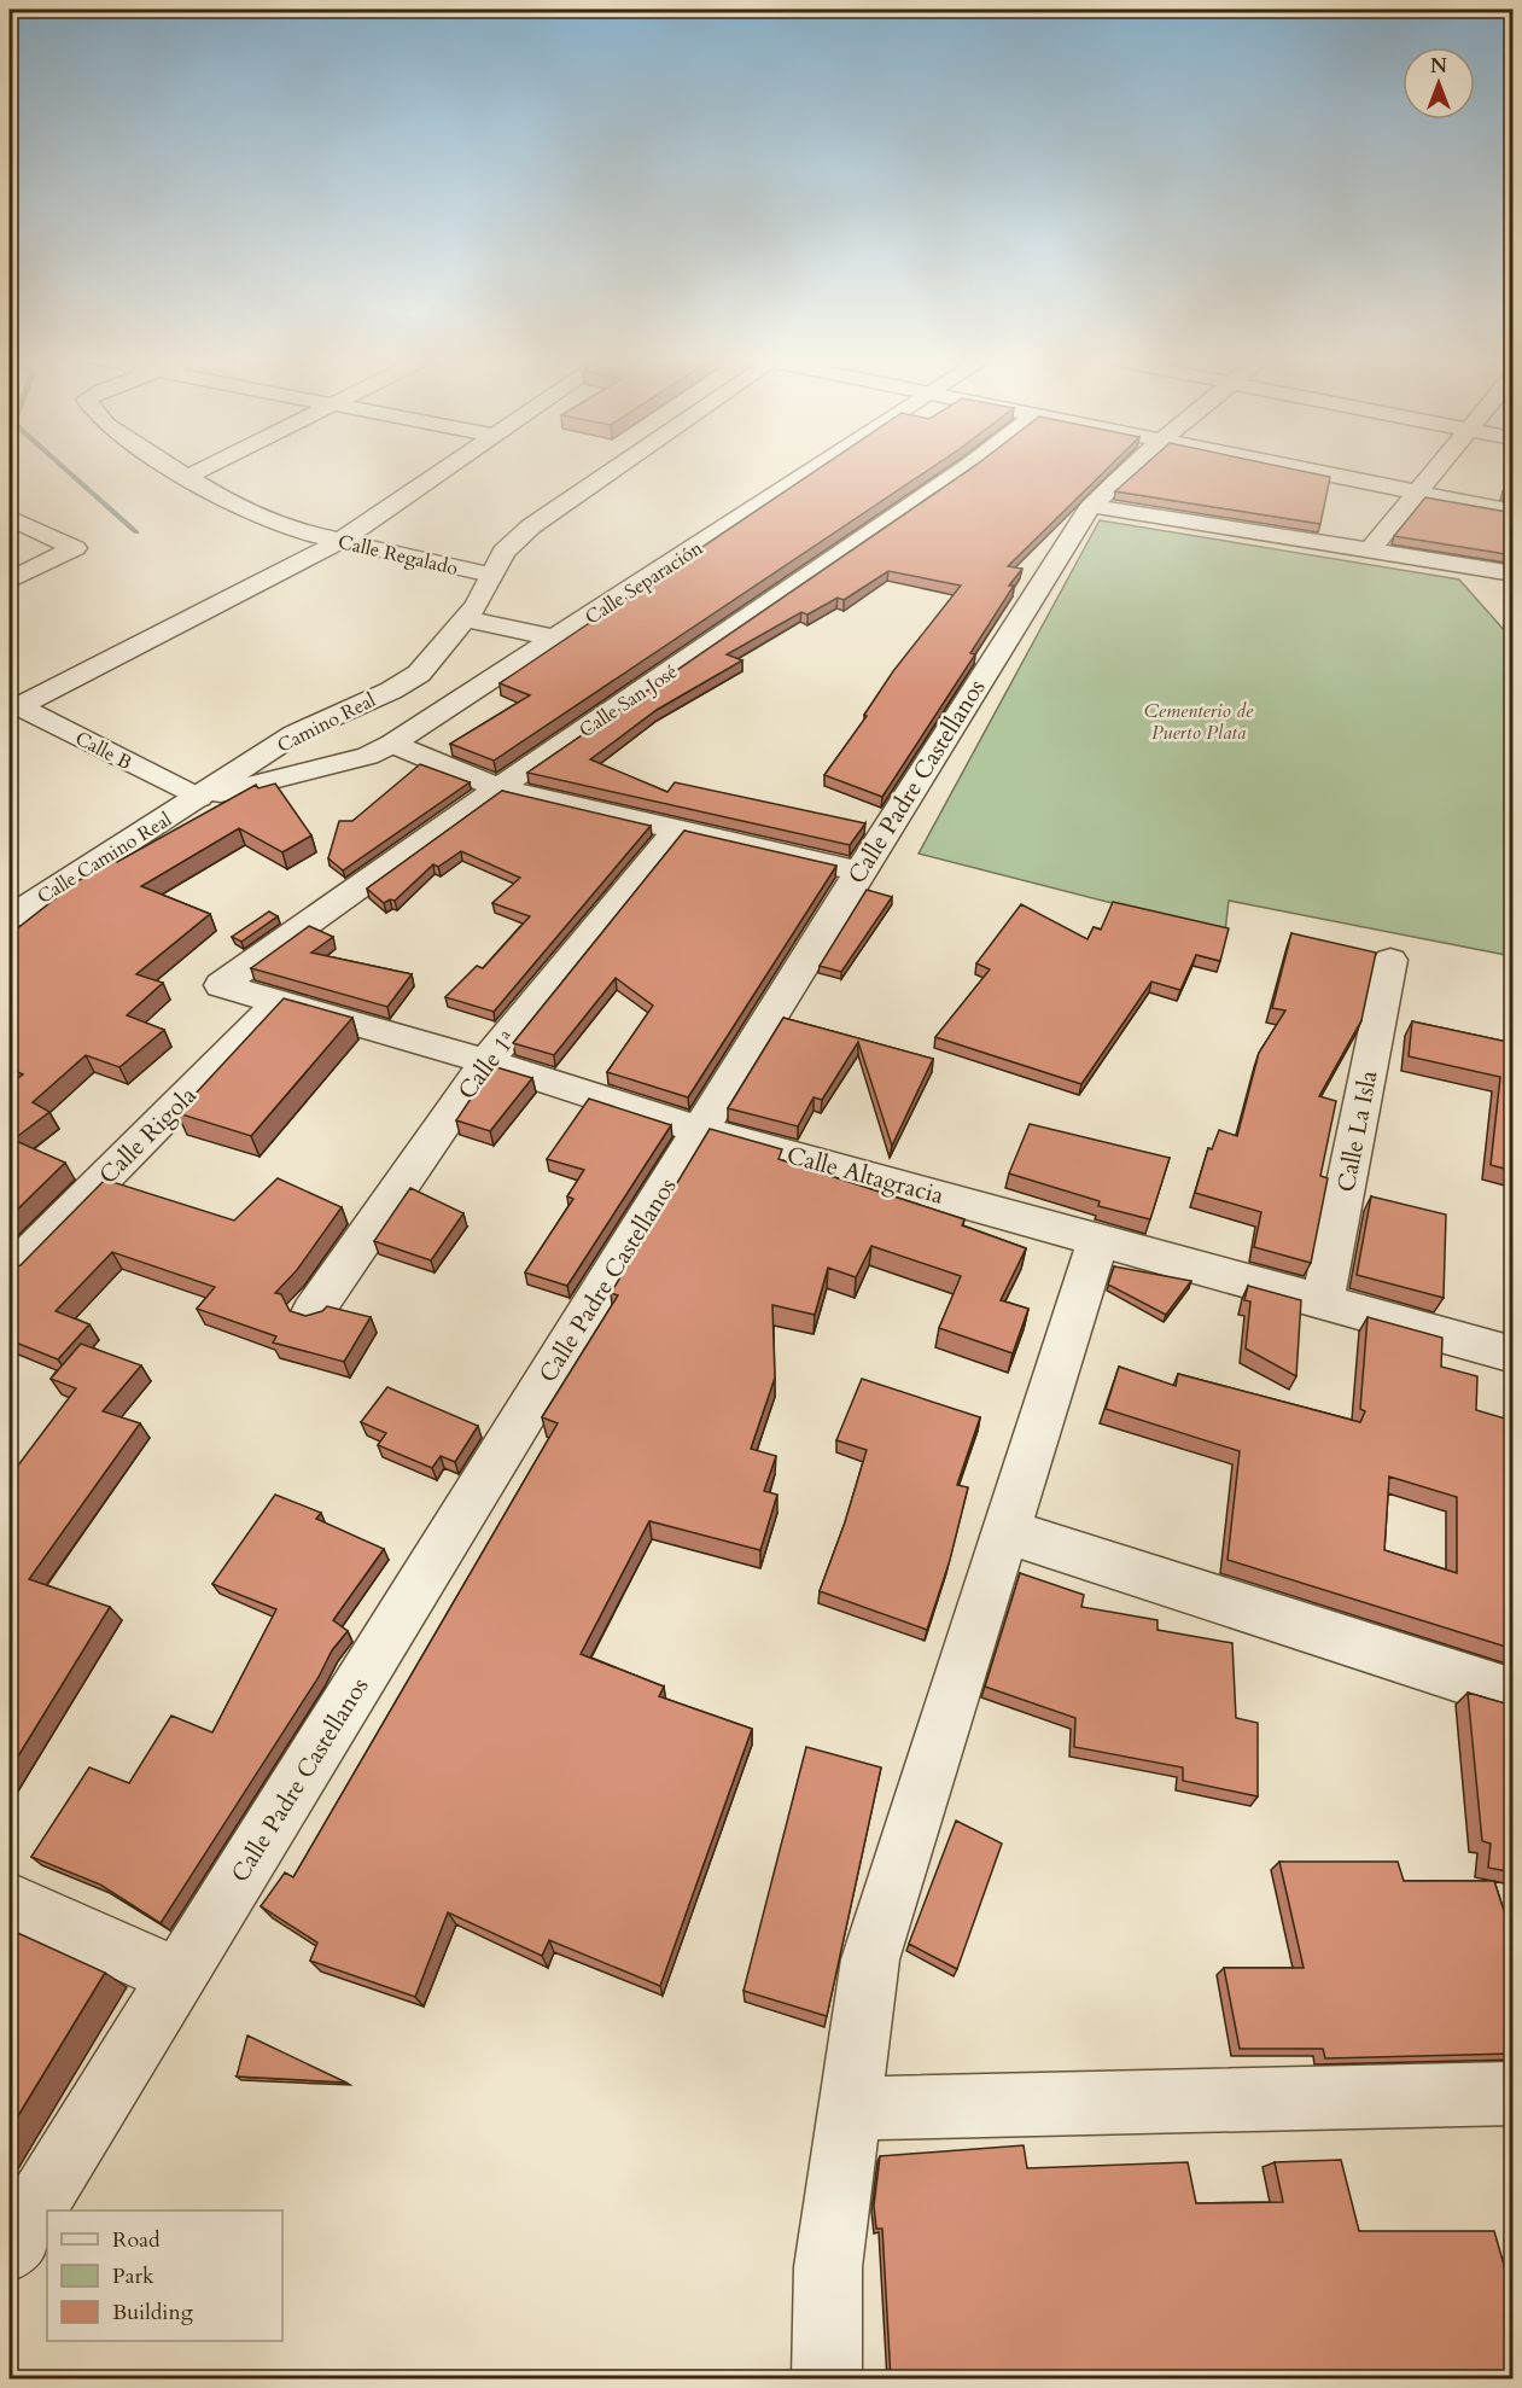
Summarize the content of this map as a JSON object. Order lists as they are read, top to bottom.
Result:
{
  "streets": {
    "street": [
      "Calle Regalado",
      "Calle Separación",
      "Calle San José",
      "Camino Real",
      "Calle B",
      "Calle Padre Castellanos",
      "Calle Camino Real",
      "Calle 1ª",
      "Calle La Isla",
      "Calle Rigola",
      "Calle Altagracia"
    ]
  },
  "crossings": [
    ["Calle Regalado", "Camino Real"],
    ["Calle Separación", "Camino Real"],
    ["Calle Separación", "Calle B"],
    ["Calle Separación", "Calle Camino Real"],
    ["Calle San José", "Calle Altagracia"],
    ["Camino Real", "Calle B"],
    ["Camino Real", "Calle Camino Real"],
    ["Calle B", "Calle Camino Real"],
    ["Calle Padre Castellanos", "Calle Altagracia"],
    ["Calle 1ª", "Calle Altagracia"],
    ["Calle La Isla", "Calle Altagracia"],
    ["Calle Rigola", "Calle Altagracia"]
  ],
  "parks": ["Cementerio de Puerto Plata"],
  "legend": ["Road", "Park", "Building"],
  "north": "top"
}
